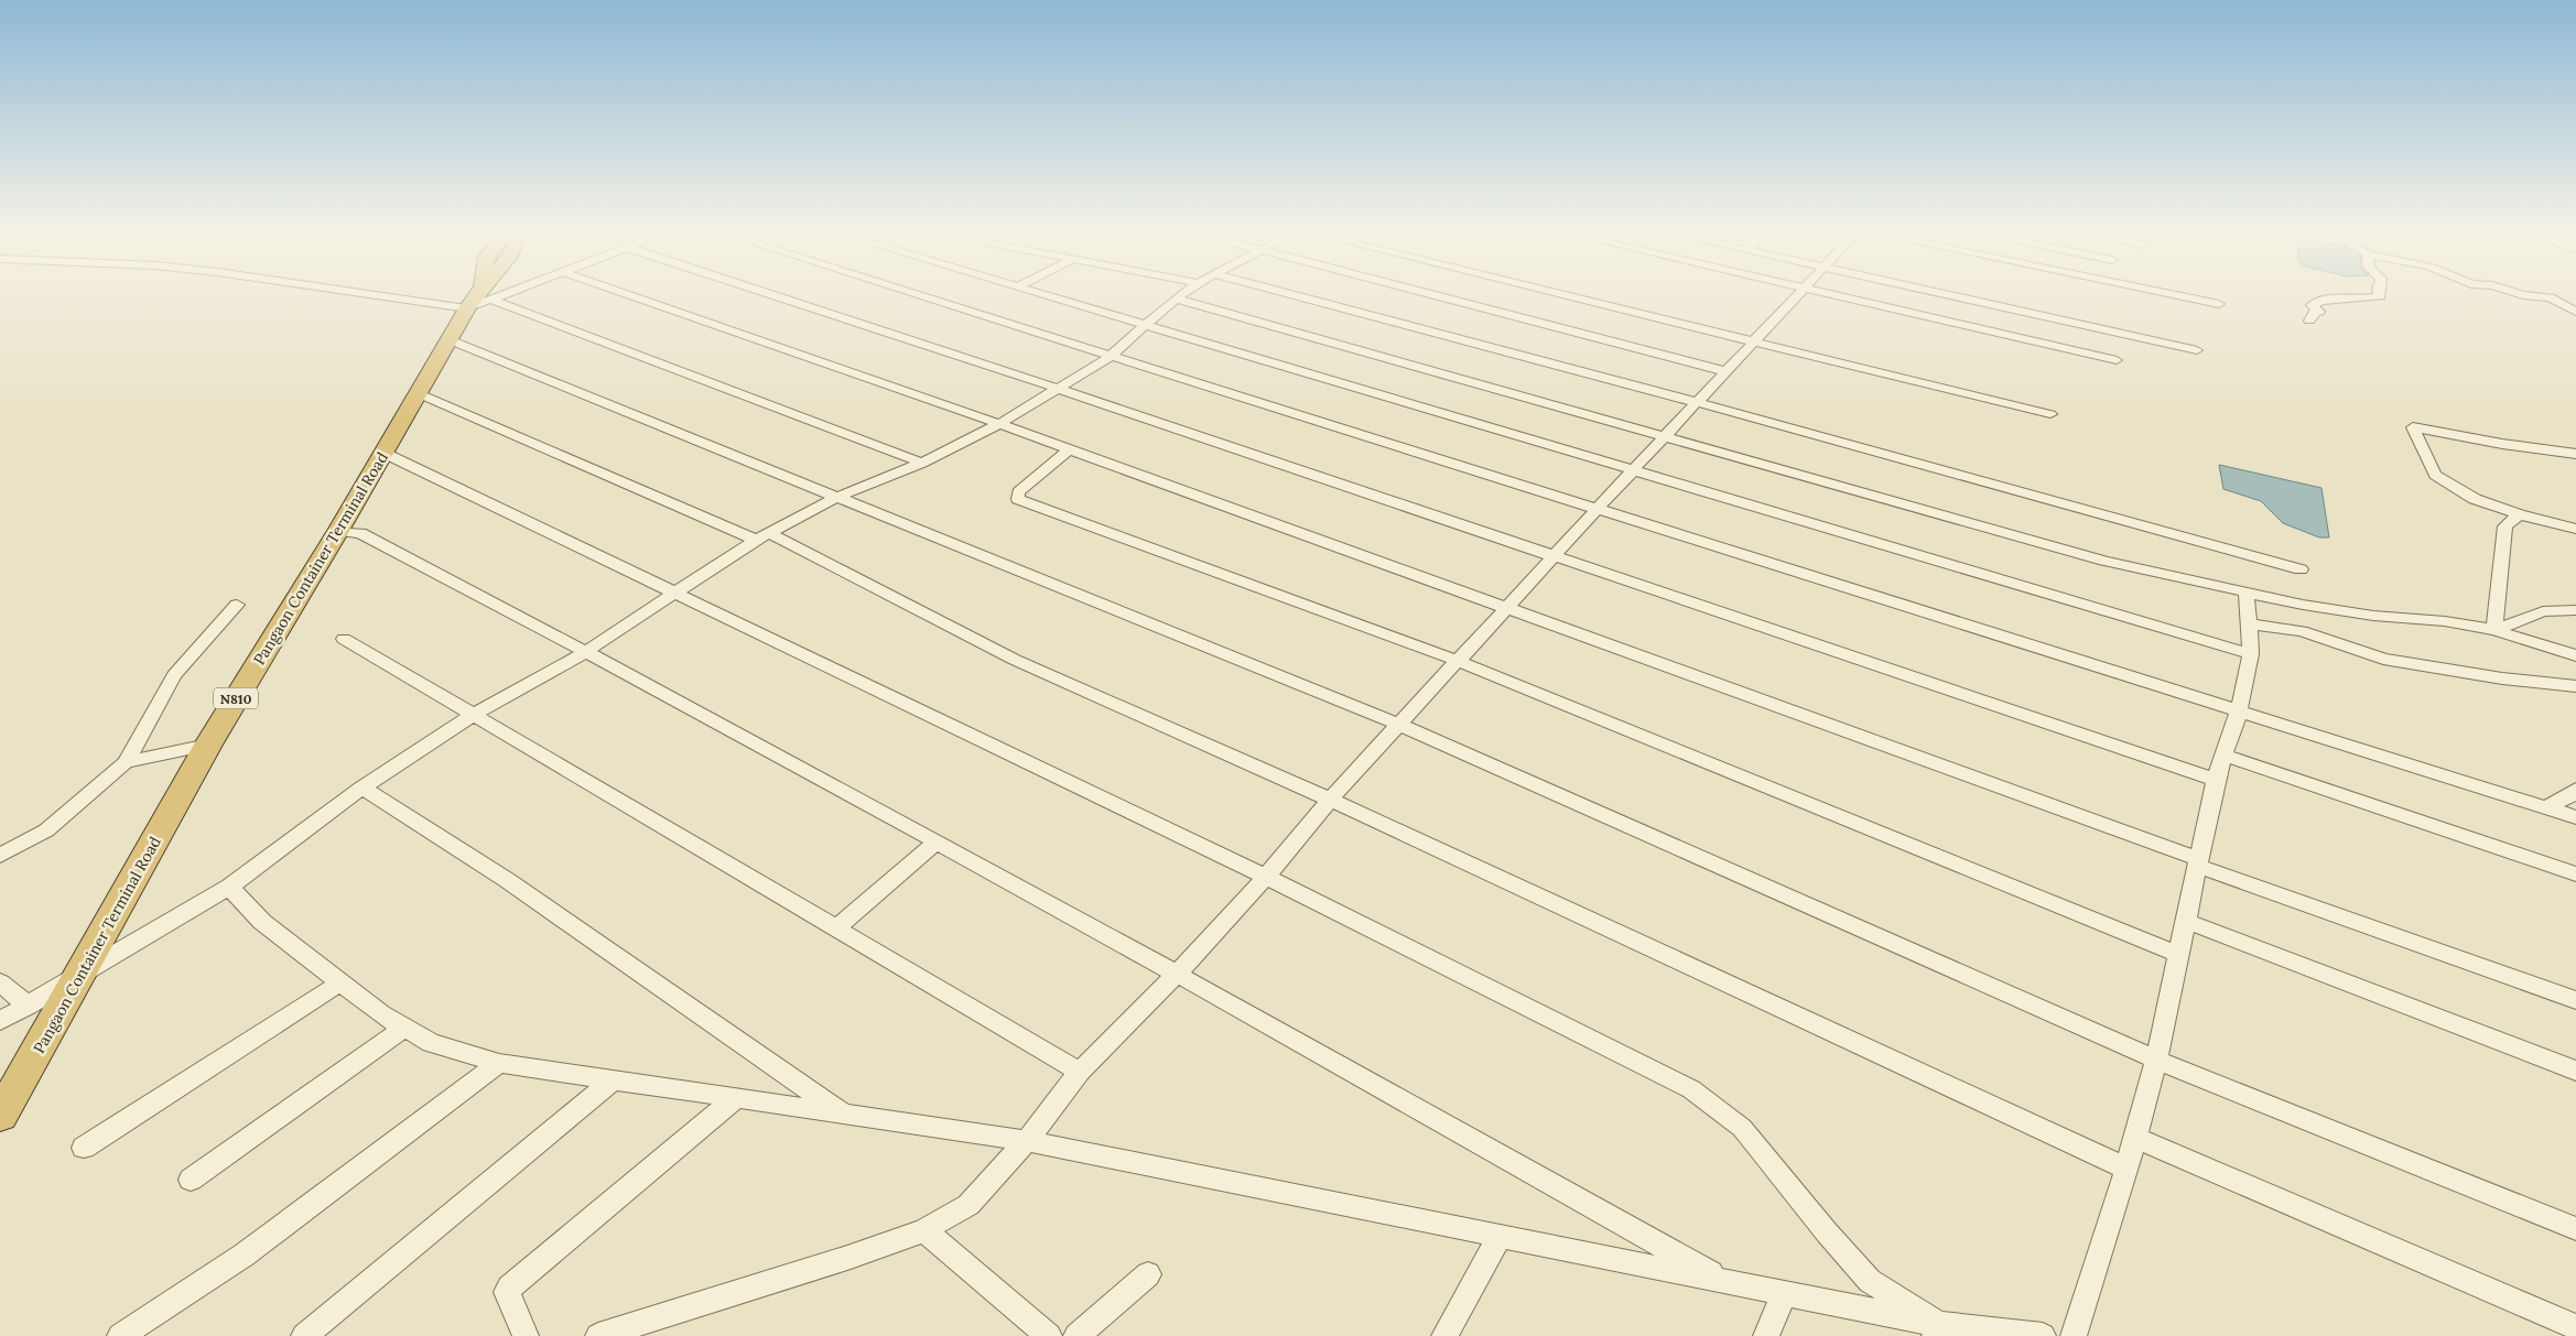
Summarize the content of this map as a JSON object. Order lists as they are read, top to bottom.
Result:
{
  "streets": {
    "highway": ["Pangaon Container Terminal Road", "N810"]
  }
}
